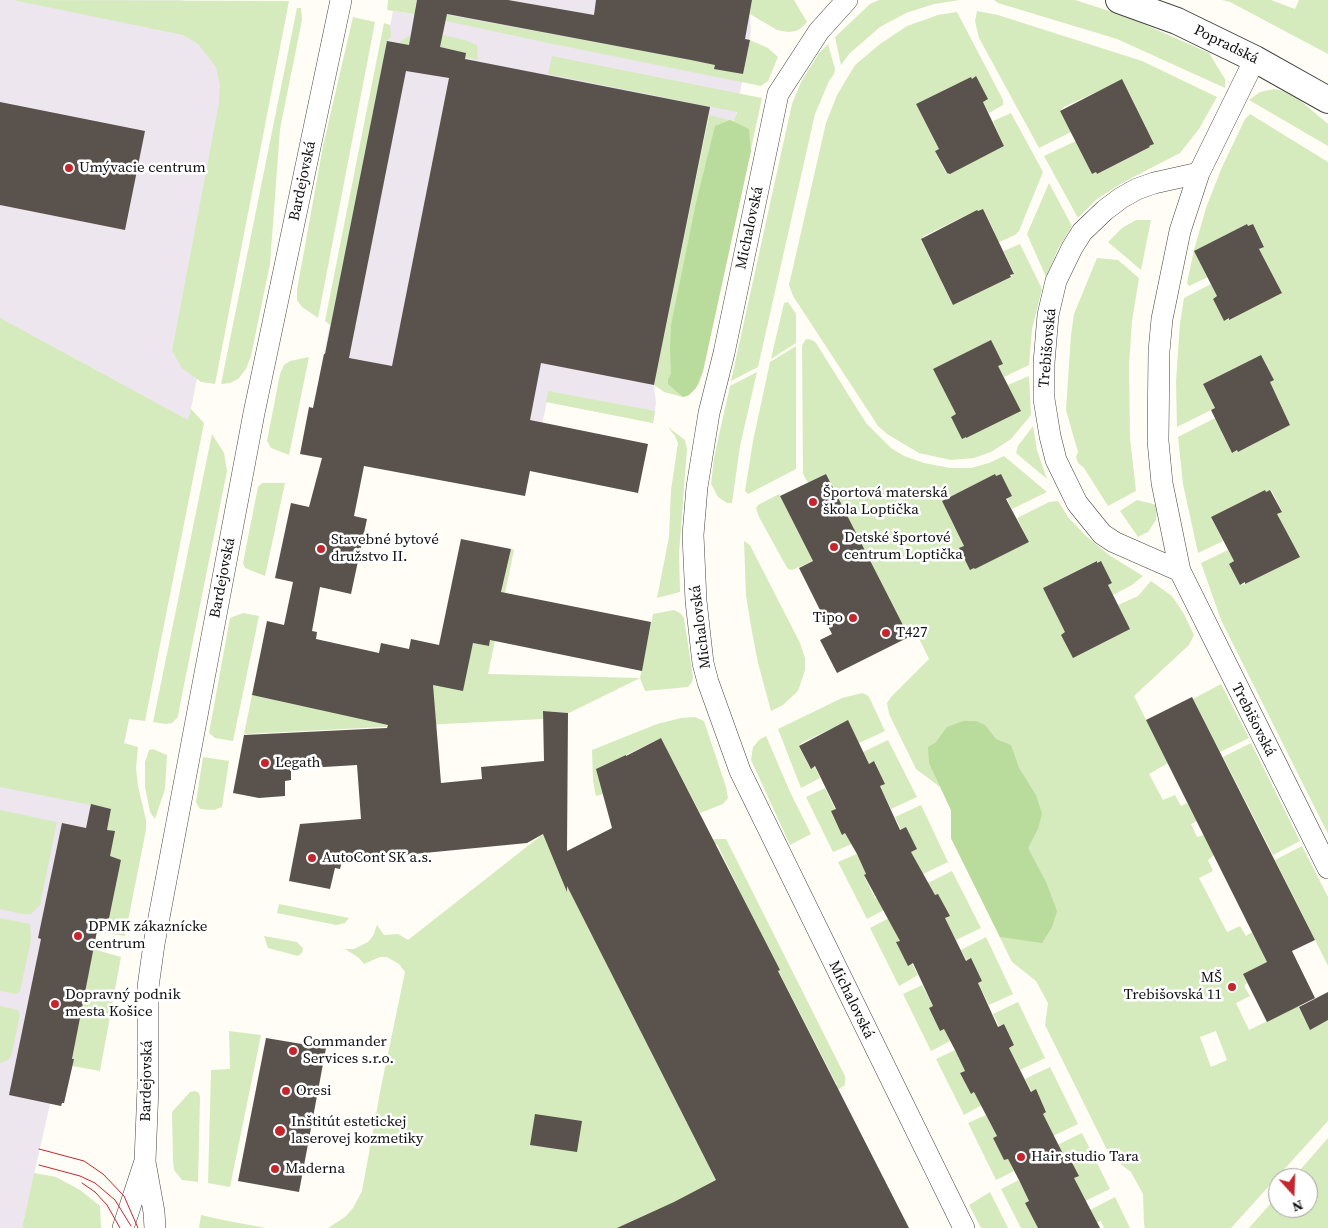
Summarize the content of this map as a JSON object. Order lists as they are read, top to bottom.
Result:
{
  "streets": {
    "street": [
      "Popradská",
      "Bardejovská",
      "Michalovská",
      "Trebišovská"
    ]
  },
  "crossings": [
    ["Popradská", "Trebišovská"]
  ],
  "places": [
    "Umývacie centrum",
    "Športová materská škola Loptička",
    "Detské športové centrum Loptička",
    "Stavebné bytové družstvo II.",
    "Tipo",
    "T427",
    "Legath",
    "AutoCont SK a.s.",
    "DPMK zákaznícke centrum",
    "MŠ Trebišovská 11",
    "Dopravný podnik mesta Košice",
    "Commander Services s.r.o.",
    "Oresi",
    "Inštitút estetickej laserovej kozmetiky",
    "Hair studio Tara",
    "Maderna"
  ],
  "north": "bottom"
}
